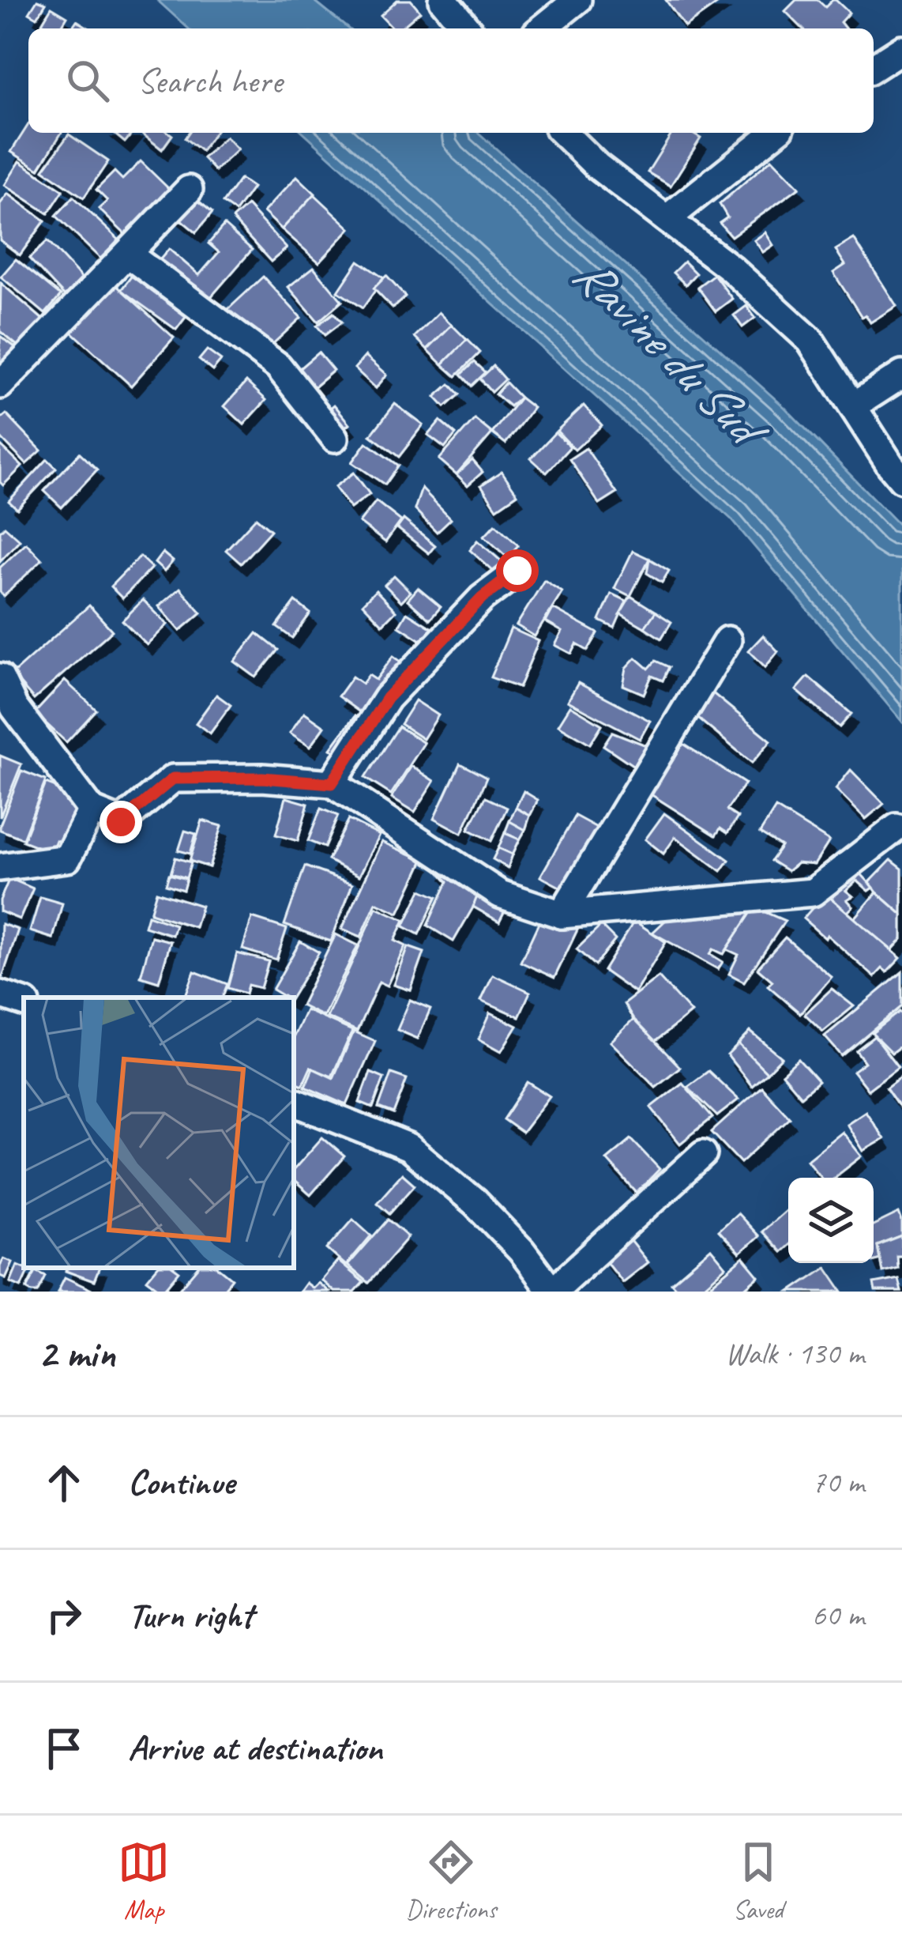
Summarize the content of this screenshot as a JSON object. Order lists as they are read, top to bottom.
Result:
{
  "water": ["Ravine du Sud"],
  "page": {
    "search": "Search here",
    "heading": ["2 min", "Walk · 130 m"],
    "list": [
      ["Continue", "70 m"],
      ["Turn right", "60 m"],
      "Arrive at destination"
    ],
    "nav": ["Map", "Directions", "Saved"]
  }
}
